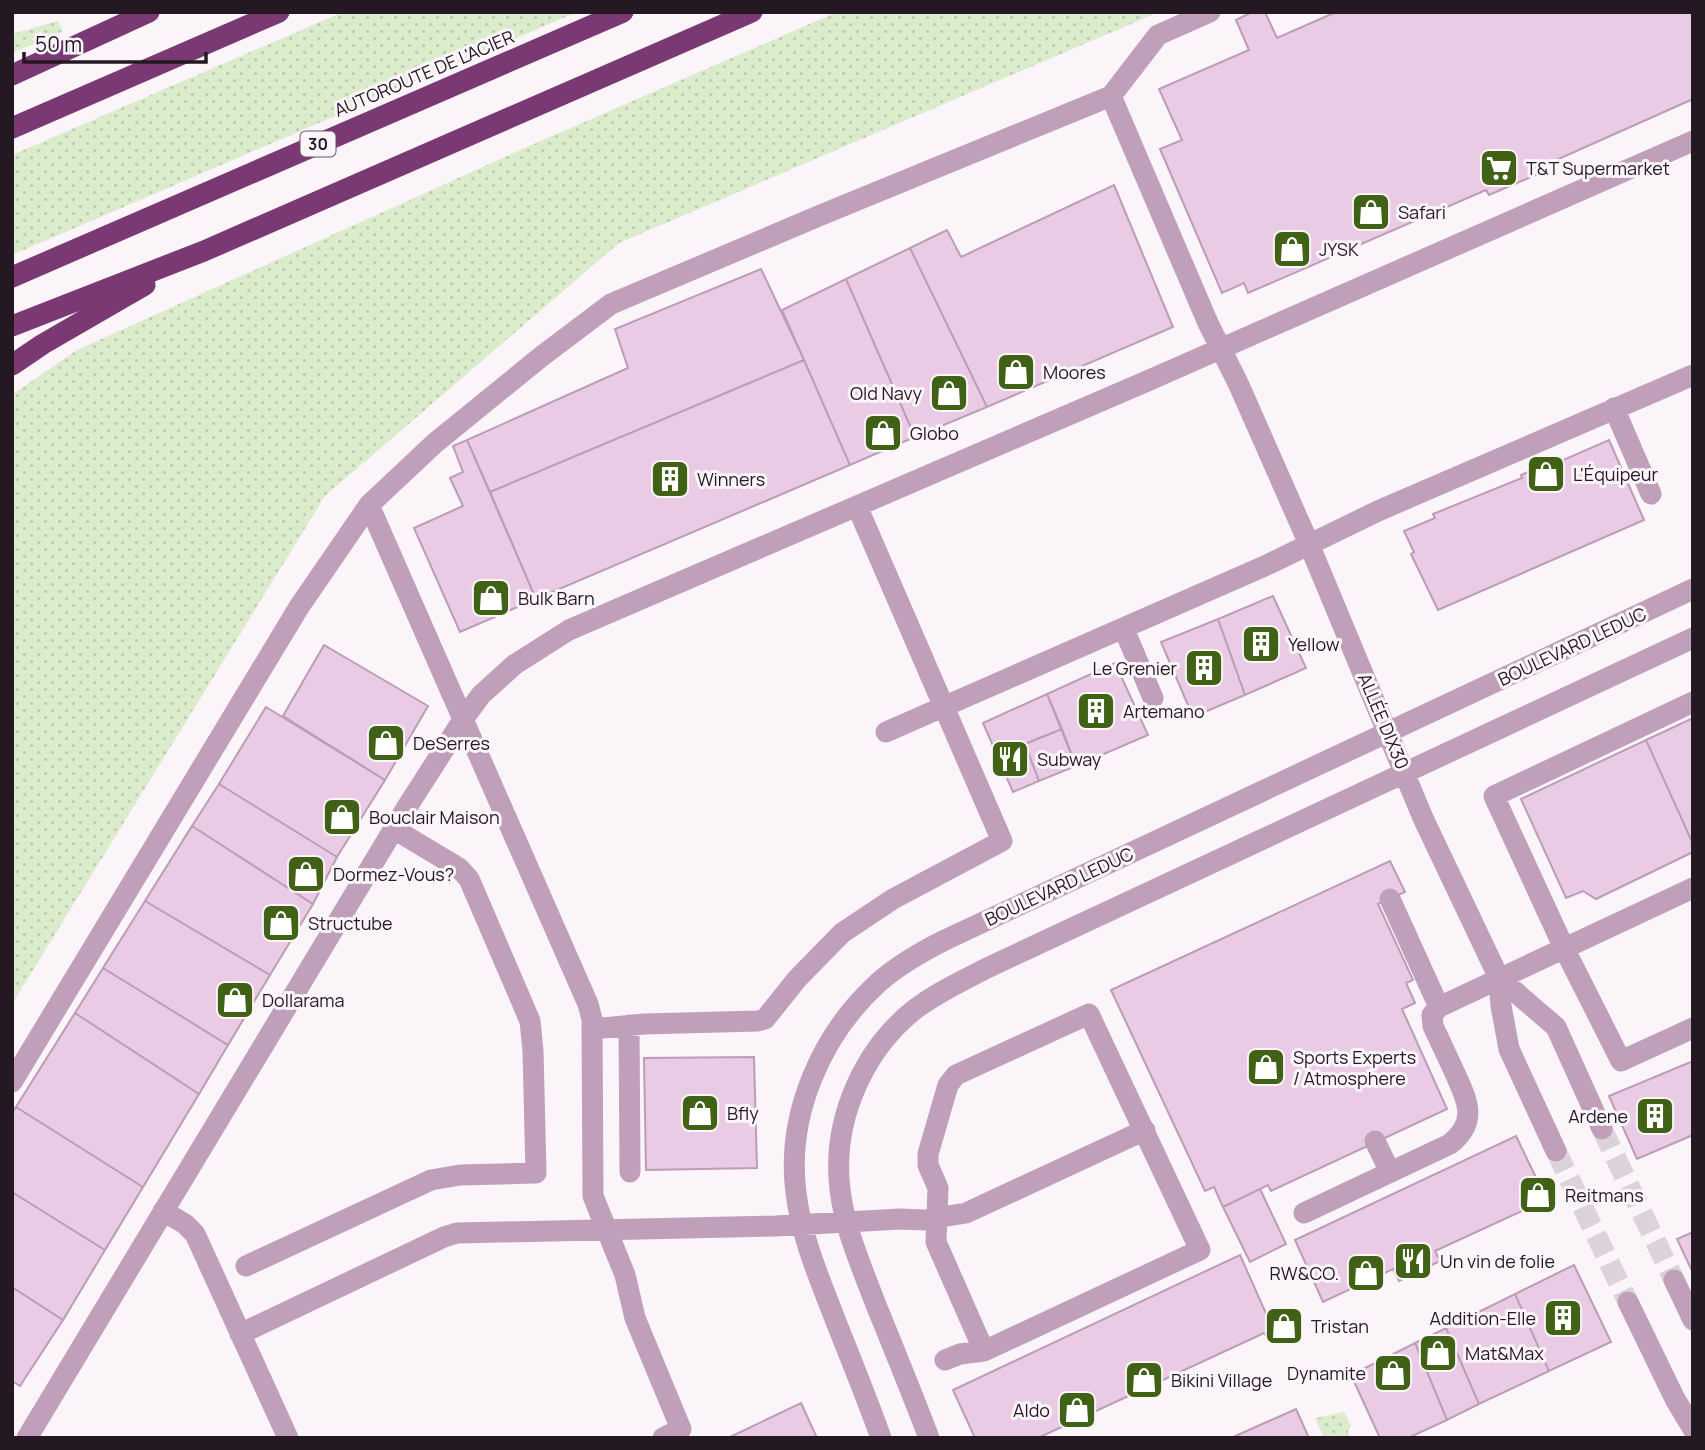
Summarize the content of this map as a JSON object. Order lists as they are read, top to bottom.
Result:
{
  "streets": {
    "highway": ["AUTOROUTE DE L'ACIER", "30"],
    "street": ["BOULEVARD LEDUC", "ALLÉE DIX30"]
  },
  "crossings": [
    ["BOULEVARD LEDUC", "ALLÉE DIX30"]
  ],
  "places": {
    "supermarket": ["T&T Supermarket"],
    "shop": [
      "Safari",
      "JYSK",
      "Moores",
      "Old Navy",
      "Globo",
      "L'Équipeur",
      "Bulk Barn",
      "DeSerres",
      "Bouclair Maison",
      "Dormez-Vous?",
      "Structube",
      "Dollarama",
      "Sports Experts / Atmosphere",
      "Bfly",
      "Reitmans",
      "RW&CO.",
      "Tristan",
      "Mat&Max",
      "Dynamite",
      "Bikini Village",
      "Aldo"
    ],
    "building": [
      "Winners",
      "Yellow",
      "Le Grenier",
      "Artemano",
      "Ardene",
      "Addition-Elle"
    ],
    "restaurant": ["Subway", "Un vin de folie"]
  },
  "scale_bar": "50 m"
}
